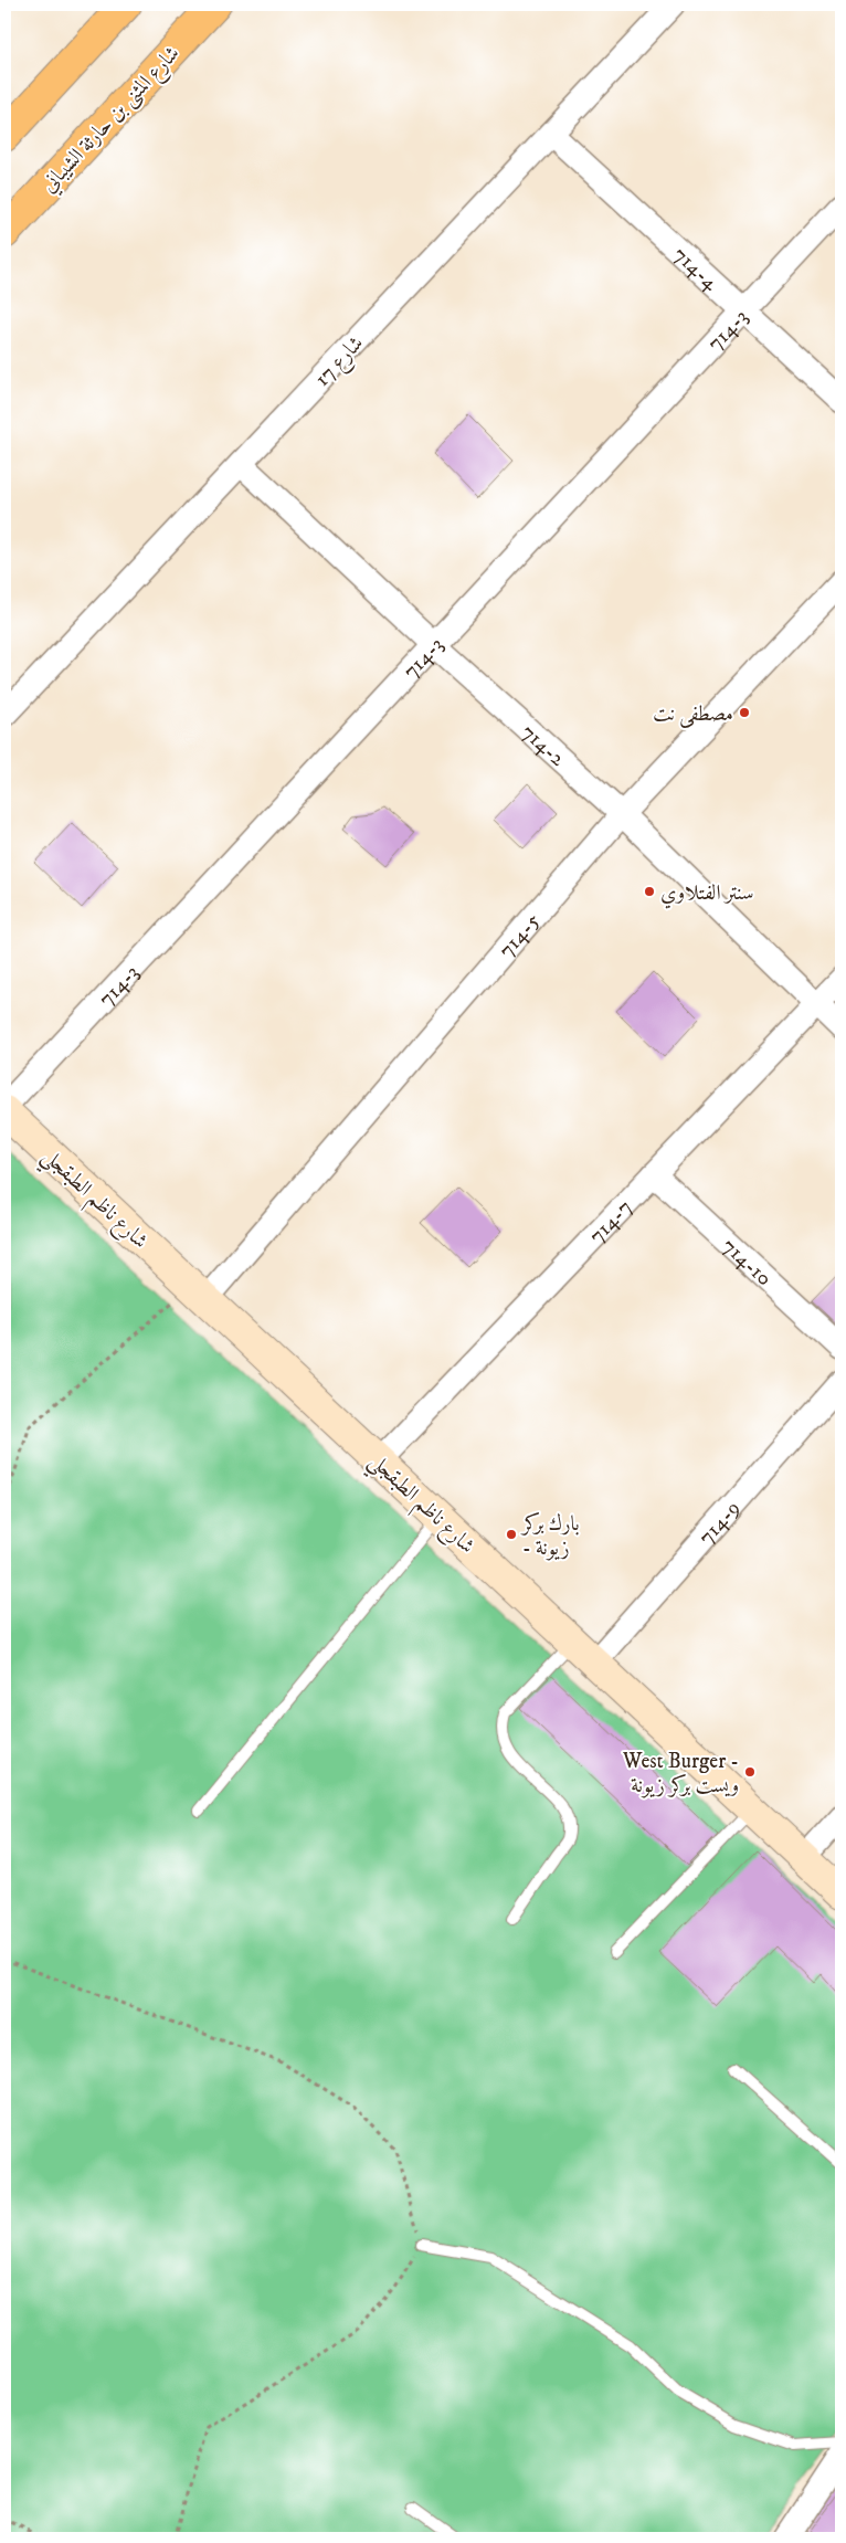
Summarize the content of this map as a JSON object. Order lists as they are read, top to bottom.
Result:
{
  "streets": {
    "main road": ["شارع المثنى بن حارثة الشيباني", "شارع ناظم الطبقجلي"],
    "street": [
      "714-4",
      "714-3",
      "شارع 17",
      "714-2",
      "714-5",
      "714-7",
      "714-10",
      "714-9"
    ]
  },
  "crossings": [
    ["714-4", "714-3"],
    ["714-4", "شارع 17"],
    ["714-3", "714-2"],
    ["714-3", "شارع ناظم الطبقجلي"],
    ["شارع 17", "714-2"],
    ["714-2", "714-5"],
    ["714-2", "714-7"],
    ["714-5", "شارع ناظم الطبقجلي"],
    ["شارع ناظم الطبقجلي", "714-7"],
    ["شارع ناظم الطبقجلي", "714-9"],
    ["714-7", "714-10"]
  ],
  "places": [
    "مصطفى نت",
    "سنتر الفتلاوي",
    "بارك بركر - زيونة",
    "West Burger - ويست بركر زيونة"
  ]
}
